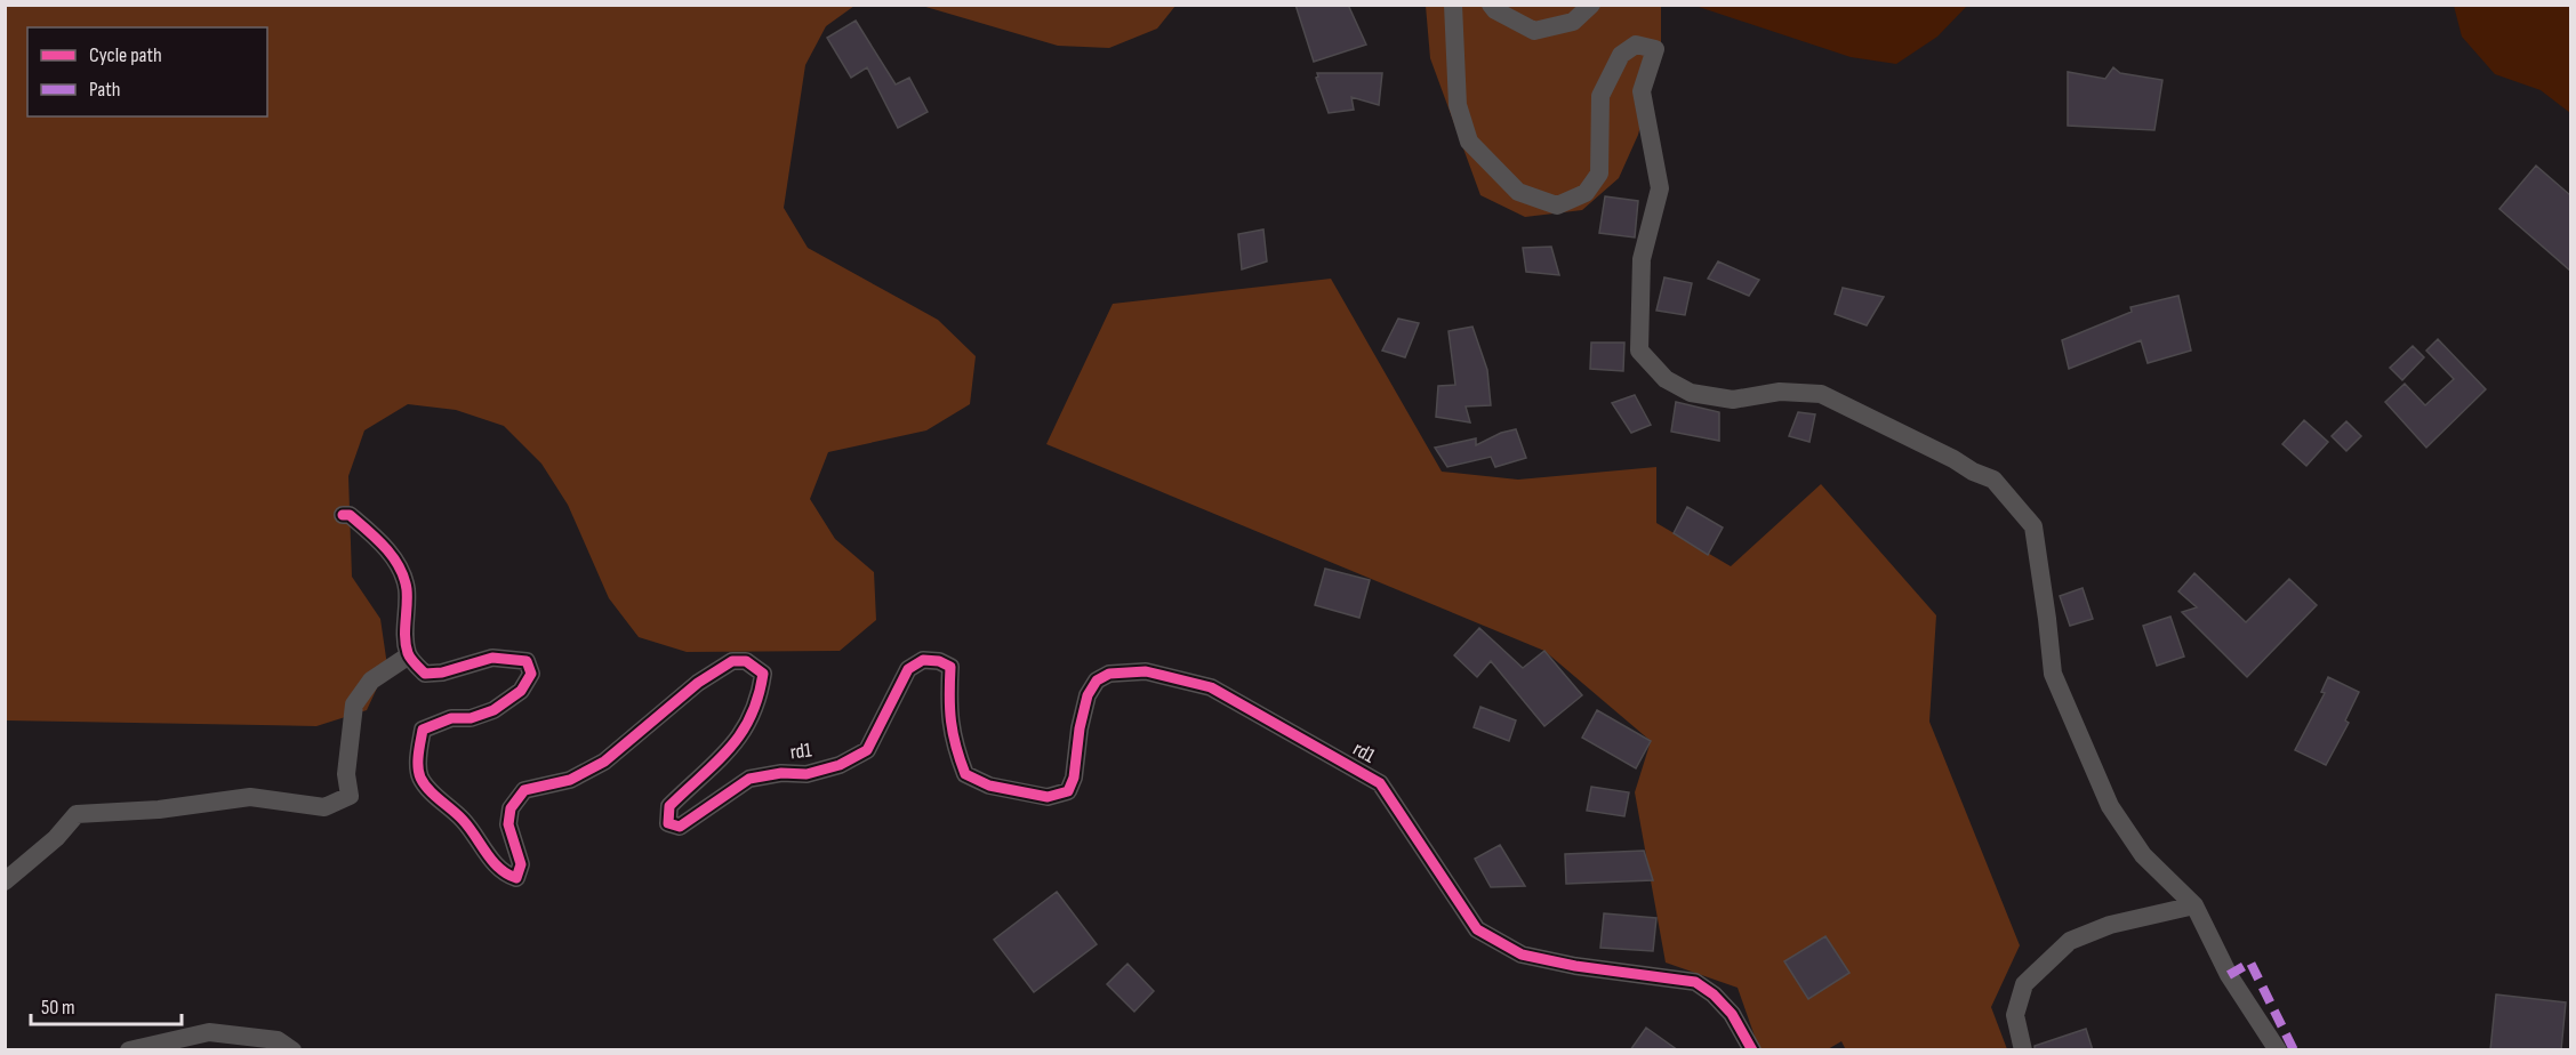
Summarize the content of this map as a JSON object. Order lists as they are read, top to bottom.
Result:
{
  "streets": {
    "street": ["rd1"]
  },
  "legend": ["Cycle path", "Path"],
  "scale_bar": "50 m"
}
